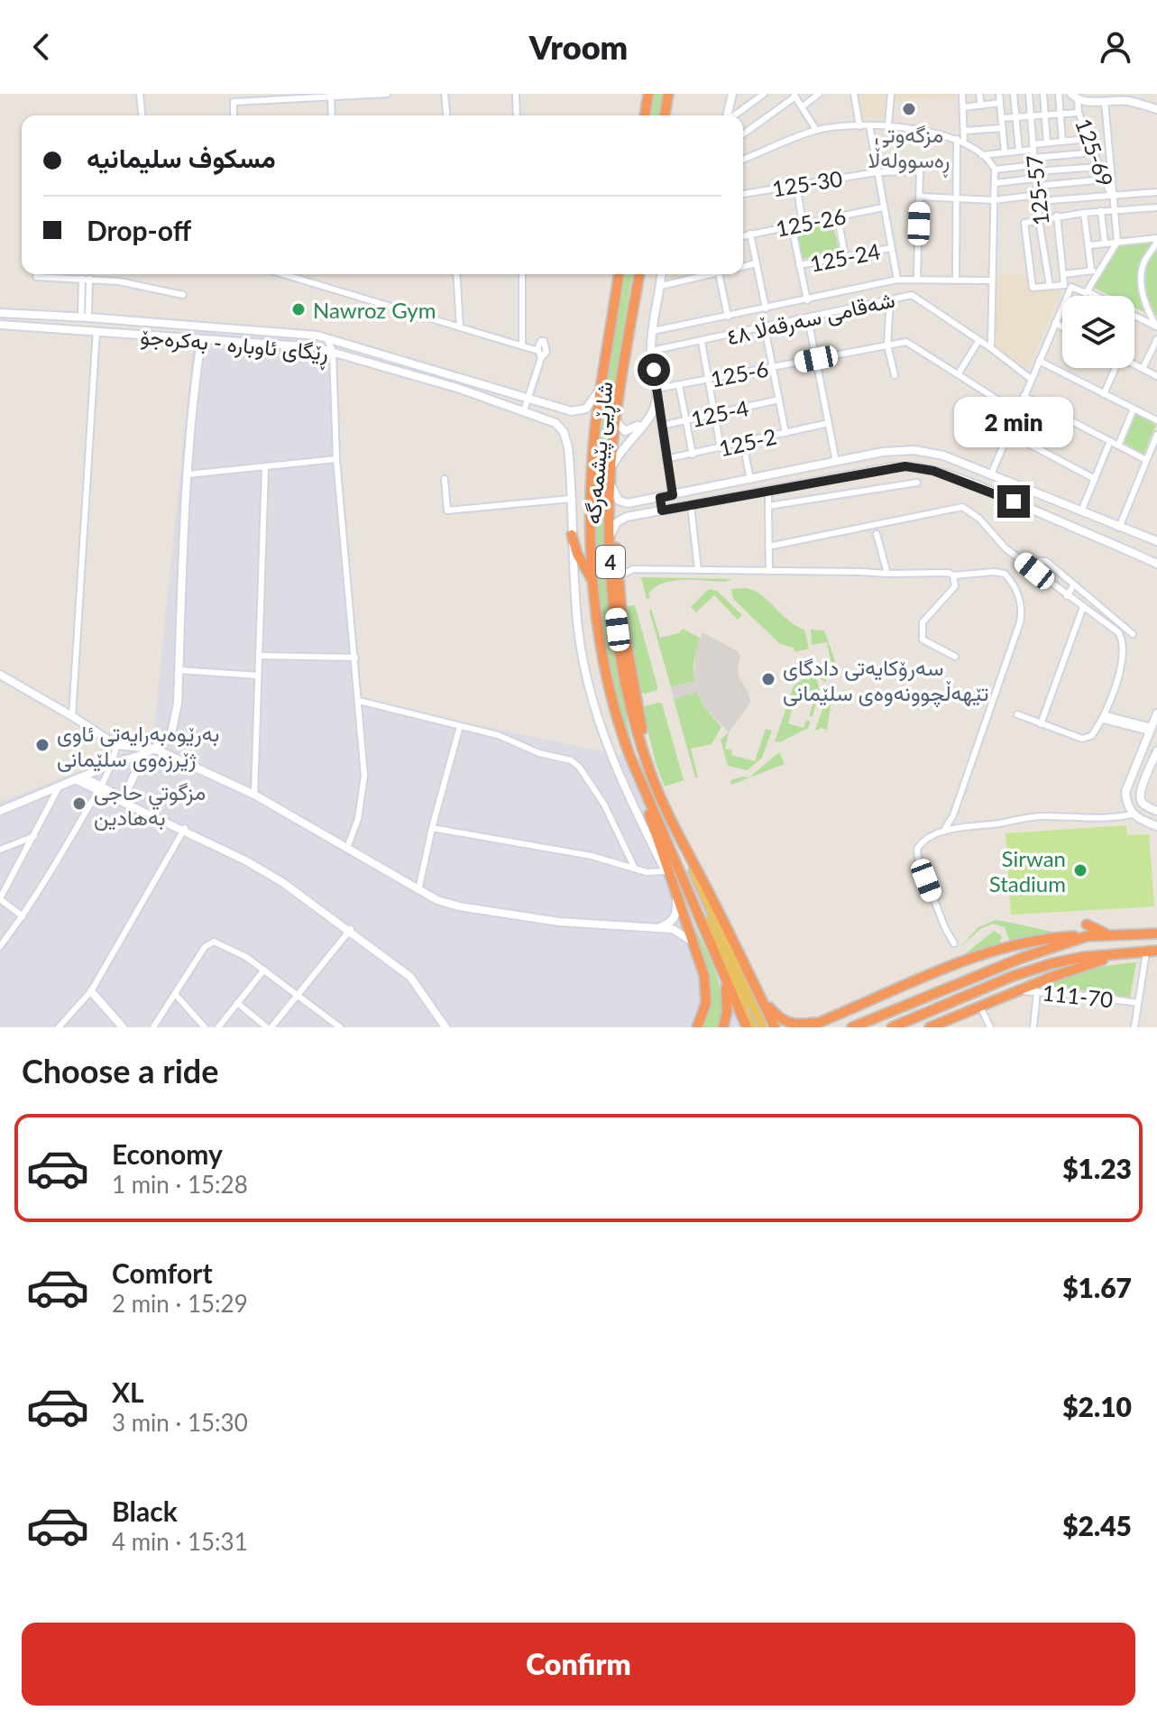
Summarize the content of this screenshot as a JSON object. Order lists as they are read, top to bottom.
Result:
{
  "streets": {
    "highway": ["شاڕێی پێشمەرگە", "4"],
    "street": [
      "125-69",
      "125-30",
      "125-57",
      "125-26",
      "125-24",
      "شەقامی سەرقەڵا ٤٨",
      "ڕێگای ئاوبارە - بەکرەجۆ",
      "125-6",
      "125-4",
      "125-2",
      "111-70"
    ]
  },
  "crossings": [
    ["شاڕێی پێشمەرگە", "4"]
  ],
  "places": [
    "مزگەوتی ڕەسوولەڵا",
    "Nawroz Gym",
    "سەرۆکایەتی دادگای تێهەڵچوونەوەی سلێمانی",
    "بەرێوەبەرایەتی ئاوی ژێرزەوی سلێمانی",
    "مزگوتي حاجی بەهادین",
    "Sirwan Stadium"
  ],
  "page": {
    "header": "Vroom",
    "banner": ["مسكوف سليمانيه", "Drop-off"],
    "bubble": "2 min",
    "heading": "Choose a ride",
    "list": [
      {
        "name": "Economy",
        "note": "1 min · 15:28",
        "value": "$1.23"
      },
      {
        "name": "Comfort",
        "note": "2 min · 15:29",
        "value": "$1.67"
      },
      {
        "name": "XL",
        "note": "3 min · 15:30",
        "value": "$2.10"
      },
      {
        "name": "Black",
        "note": "4 min · 15:31",
        "value": "$2.45"
      }
    ],
    "buttons": "Confirm"
  }
}
